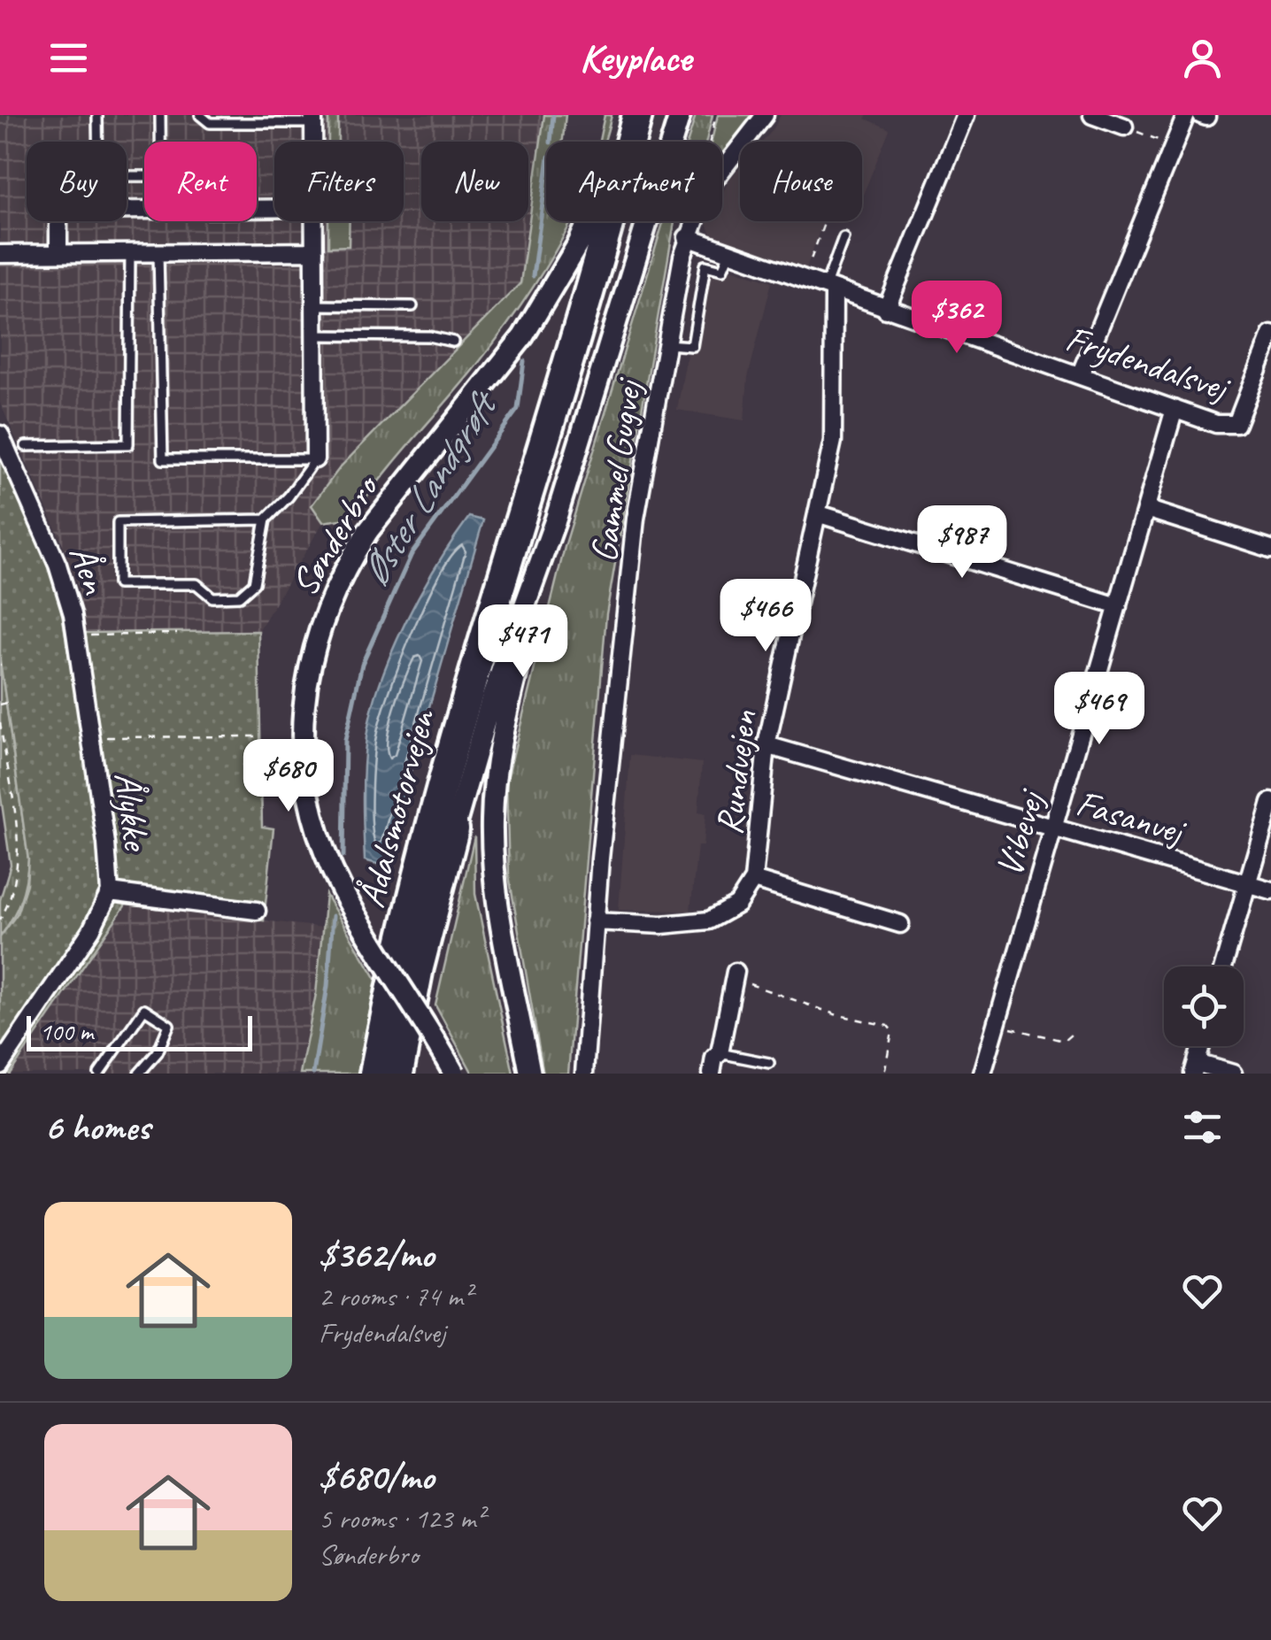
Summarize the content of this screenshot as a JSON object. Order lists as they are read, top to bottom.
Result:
{
  "streets": {
    "highway": ["Ådalsmotorvejen"],
    "street": [
      "Frydendalsvej",
      "Gammel Gugvej",
      "Sønderbro",
      "Åen",
      "Rundvejen",
      "Ålykke",
      "Fasanvej",
      "Vibevej"
    ]
  },
  "crossings": [
    ["Frydendalsvej", "Gammel Gugvej"],
    ["Frydendalsvej", "Rundvejen"],
    ["Frydendalsvej", "Vibevej"],
    ["Gammel Gugvej", "Rundvejen"],
    ["Sønderbro", "Ådalsmotorvejen"],
    ["Åen", "Ålykke"],
    ["Rundvejen", "Fasanvej"],
    ["Fasanvej", "Vibevej"]
  ],
  "water": ["Øster Landgrøft"],
  "scale_bar": "100 m",
  "page": {
    "header": "Keyplace",
    "chip": [
      "Buy",
      "Rent",
      "Filters",
      "New",
      "Apartment",
      "House"
    ],
    "price": [
      "$362",
      "$987",
      "$466",
      "$471",
      "$469",
      "$680"
    ],
    "scale": "100 m",
    "heading": "6 homes",
    "list": [
      {
        "name": "$362/mo",
        "note": "2 rooms · 74 m² · Frydendalsvej"
      },
      {
        "name": "$680/mo",
        "note": "5 rooms · 123 m² · Sønderbro"
      }
    ]
  }
}
